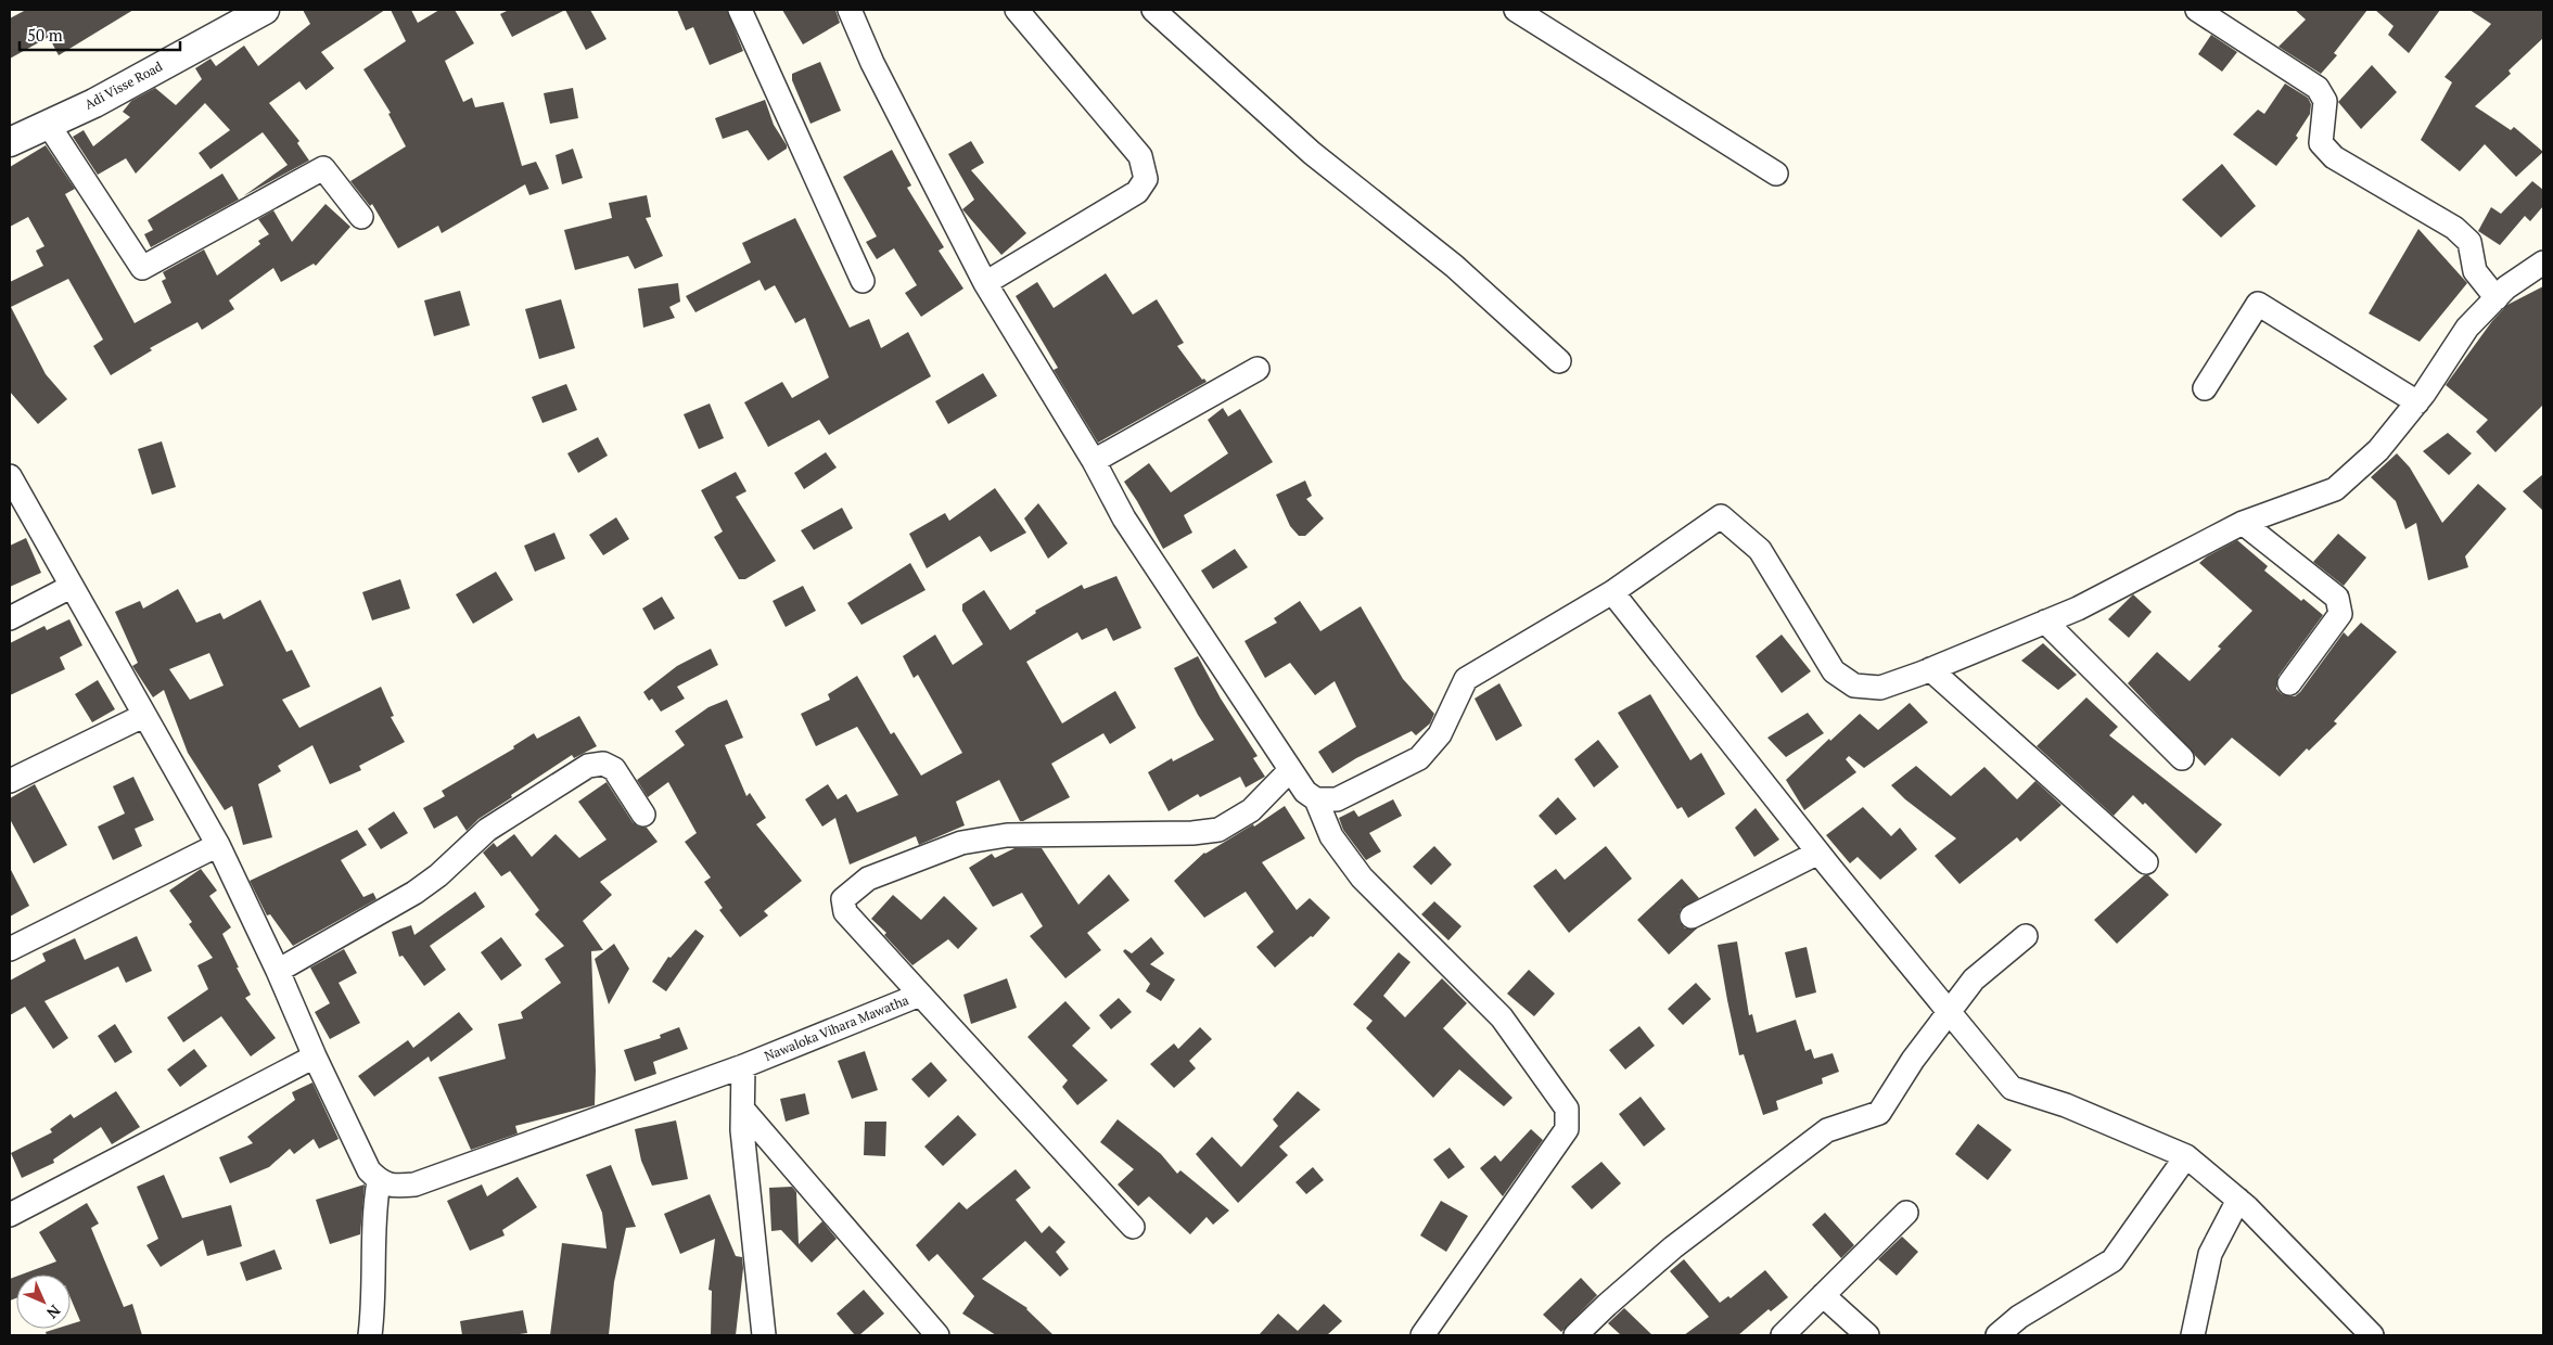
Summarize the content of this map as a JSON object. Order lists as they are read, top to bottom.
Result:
{
  "streets": {
    "street": ["Adi Visse Road", "Nawaloka Vihara Mawatha"]
  },
  "scale_bar": "50 m",
  "north": "bottom right"
}
